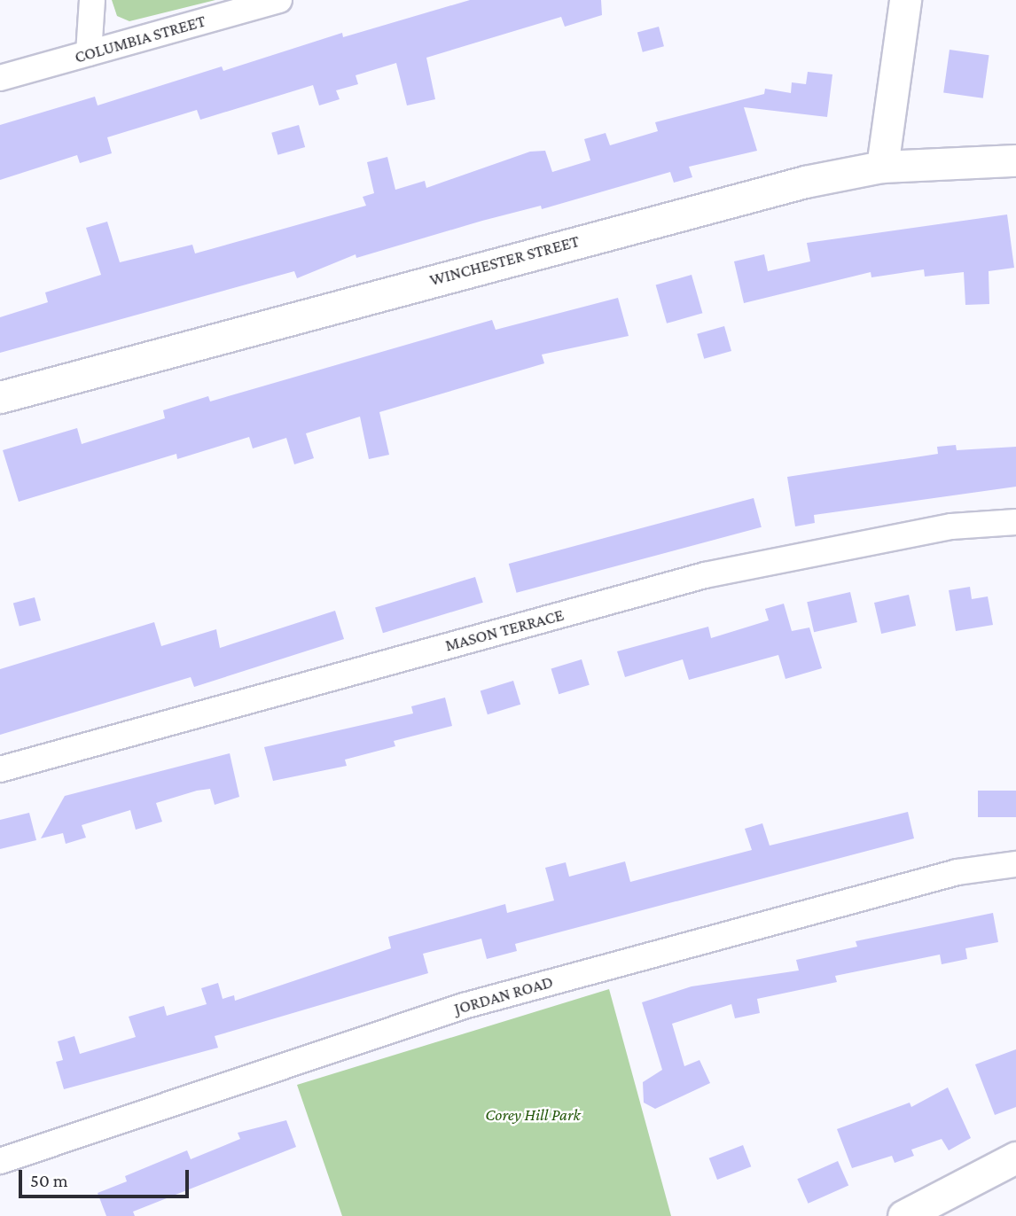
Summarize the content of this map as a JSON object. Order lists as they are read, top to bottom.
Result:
{
  "streets": {
    "street": [
      "COLUMBIA STREET",
      "WINCHESTER STREET",
      "MASON TERRACE",
      "JORDAN ROAD"
    ]
  },
  "parks": ["Corey Hill Park"],
  "scale_bar": "50 m"
}
